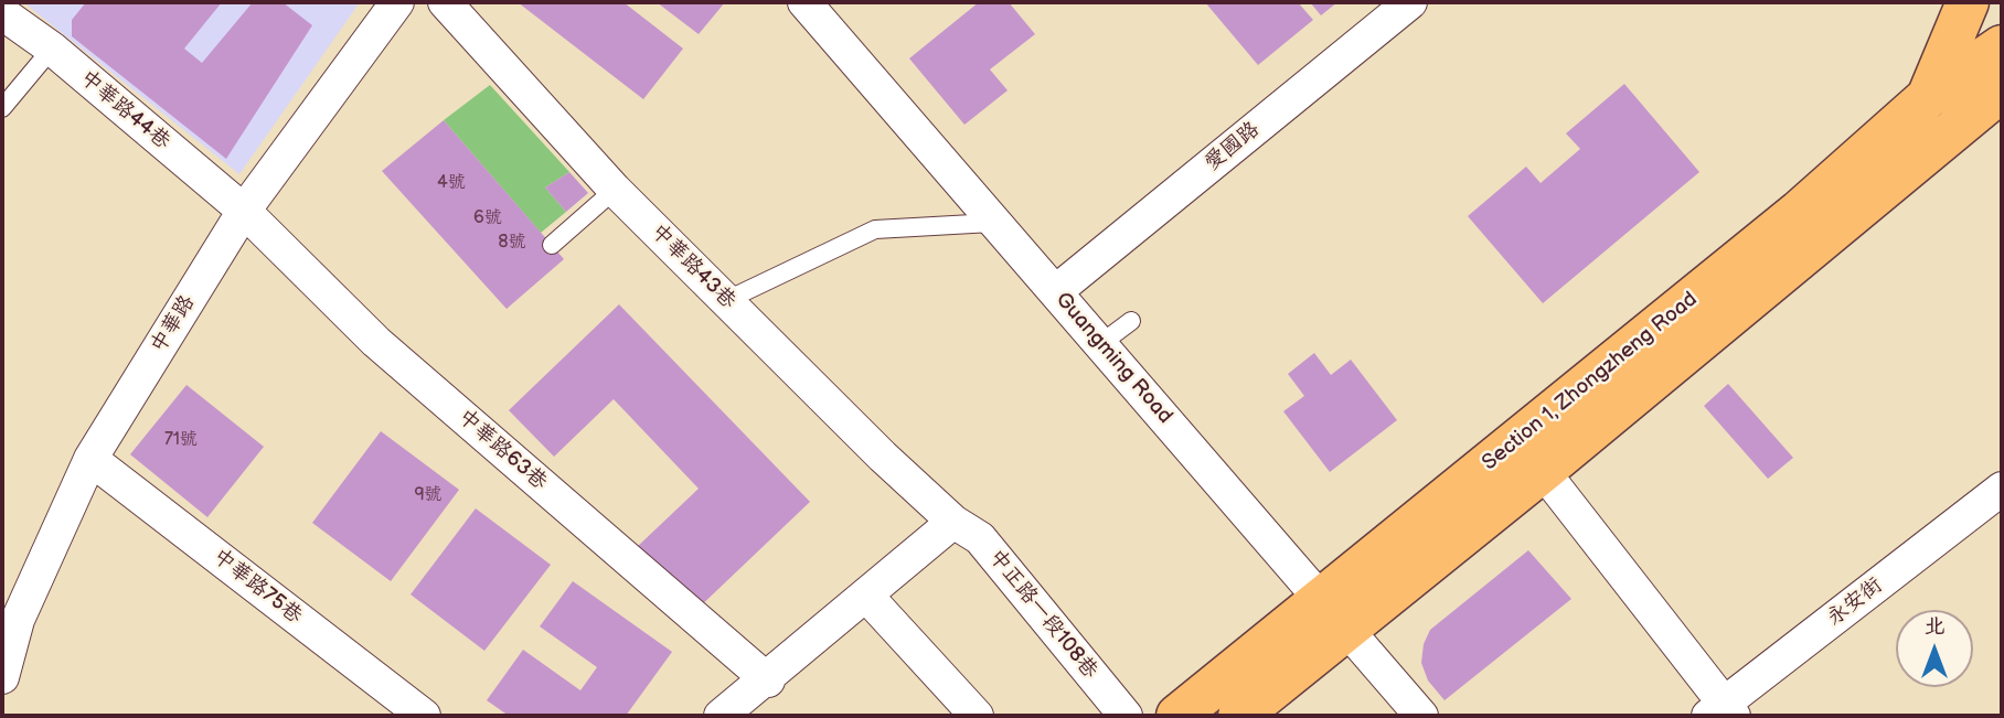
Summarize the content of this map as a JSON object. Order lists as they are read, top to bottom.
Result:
{
  "streets": {
    "main road": ["Section 1, Zhongzheng Road"],
    "street": [
      "中華路44巷",
      "愛國路",
      "中華路43巷",
      "中華路",
      "Guangming Road",
      "中華路63巷",
      "中華路75巷",
      "永安街",
      "中正路一段108巷"
    ]
  },
  "crossings": [
    ["中華路44巷", "中華路"],
    ["中華路44巷", "中華路63巷"],
    ["愛國路", "Guangming Road"],
    ["中華路43巷", "中正路一段108巷"],
    ["中華路", "中華路63巷"],
    ["中華路", "中華路75巷"],
    ["Guangming Road", "Section 1, Zhongzheng Road"]
  ],
  "house_numbers": [
    "4號",
    "6號",
    "8號",
    "71號",
    "9號"
  ],
  "north": "top"
}
